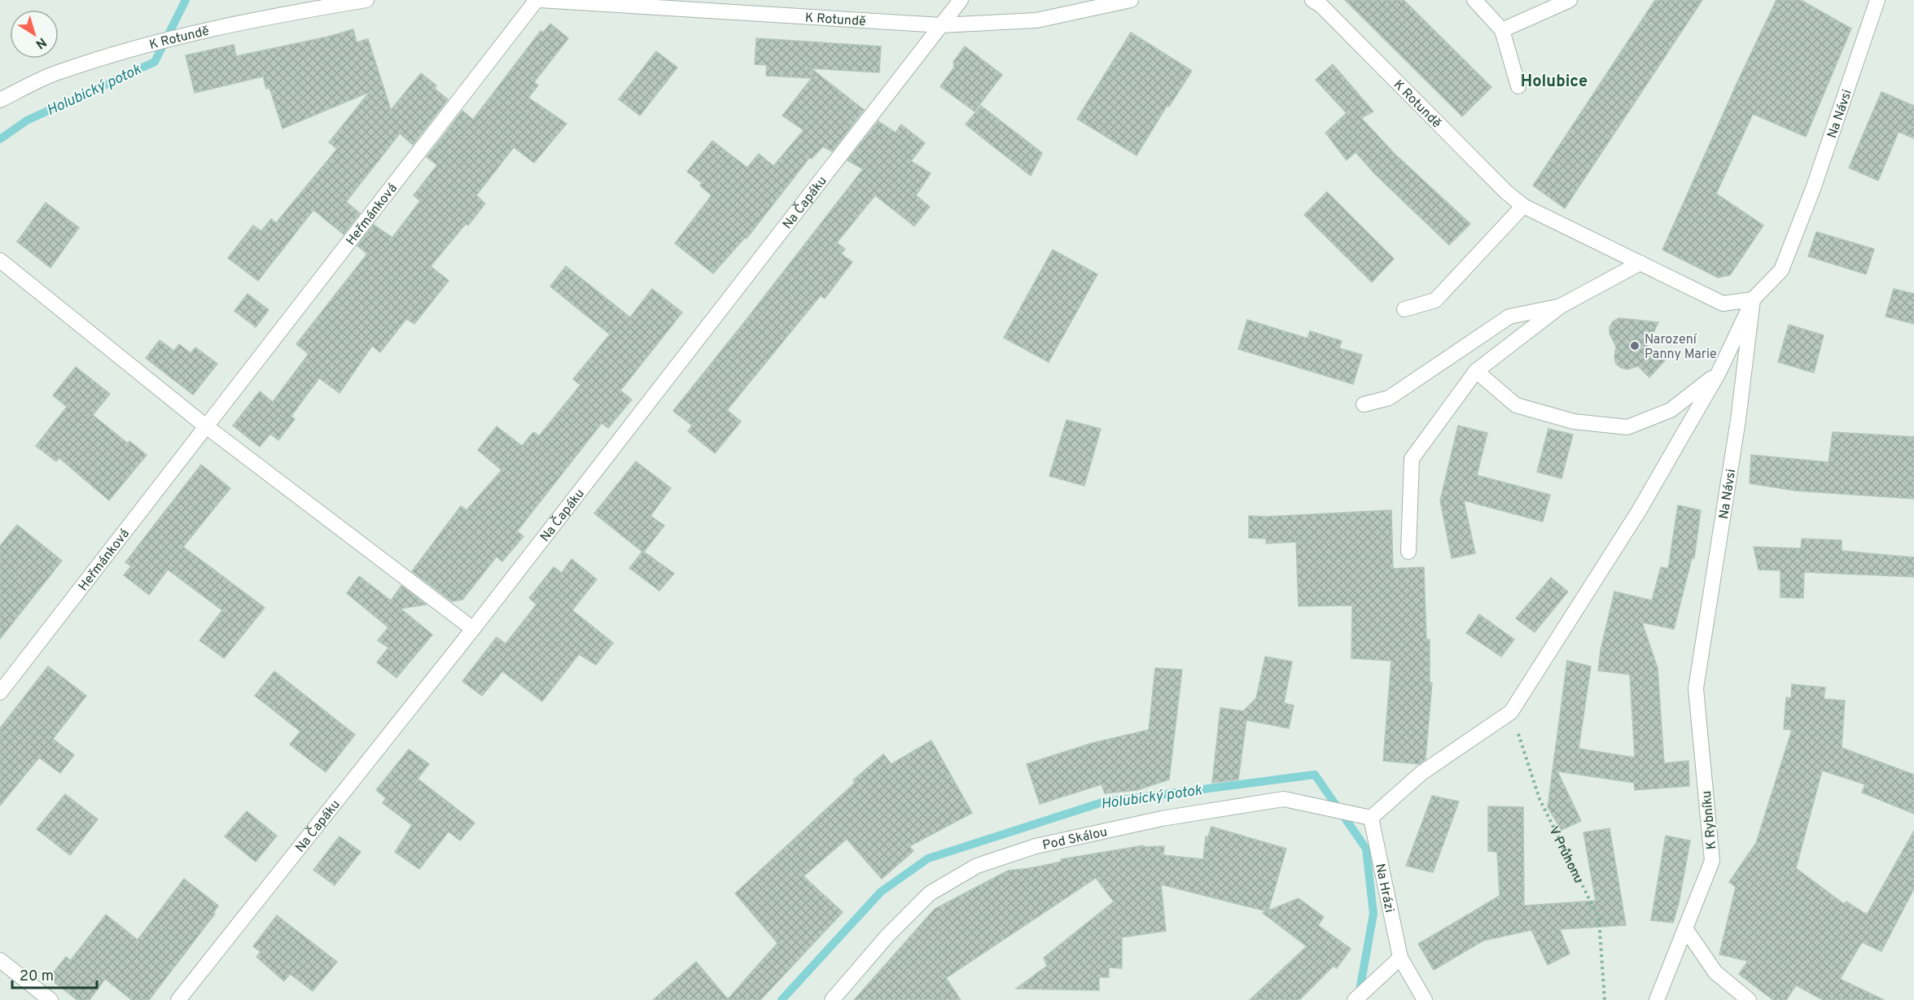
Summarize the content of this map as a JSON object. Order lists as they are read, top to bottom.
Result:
{
  "streets": {
    "street": [
      "K Rotundě",
      "Na Návsi",
      "Na Čapáku",
      "Heřmánková",
      "K Rybníku",
      "Pod Skálou",
      "Na Hrázi"
    ],
    "path": ["V Průhonu"]
  },
  "crossings": [
    ["K Rotundě", "Na Čapáku"],
    ["K Rotundě", "Heřmánková"],
    ["Na Návsi", "K Rybníku"],
    ["Na Návsi", "V Průhonu"],
    ["Pod Skálou", "Na Hrázi"]
  ],
  "districts": ["Holubice"],
  "water": ["Holubický potok"],
  "places": ["Narození Panny Marie"],
  "scale_bar": "20 m",
  "north": "bottom right"
}
